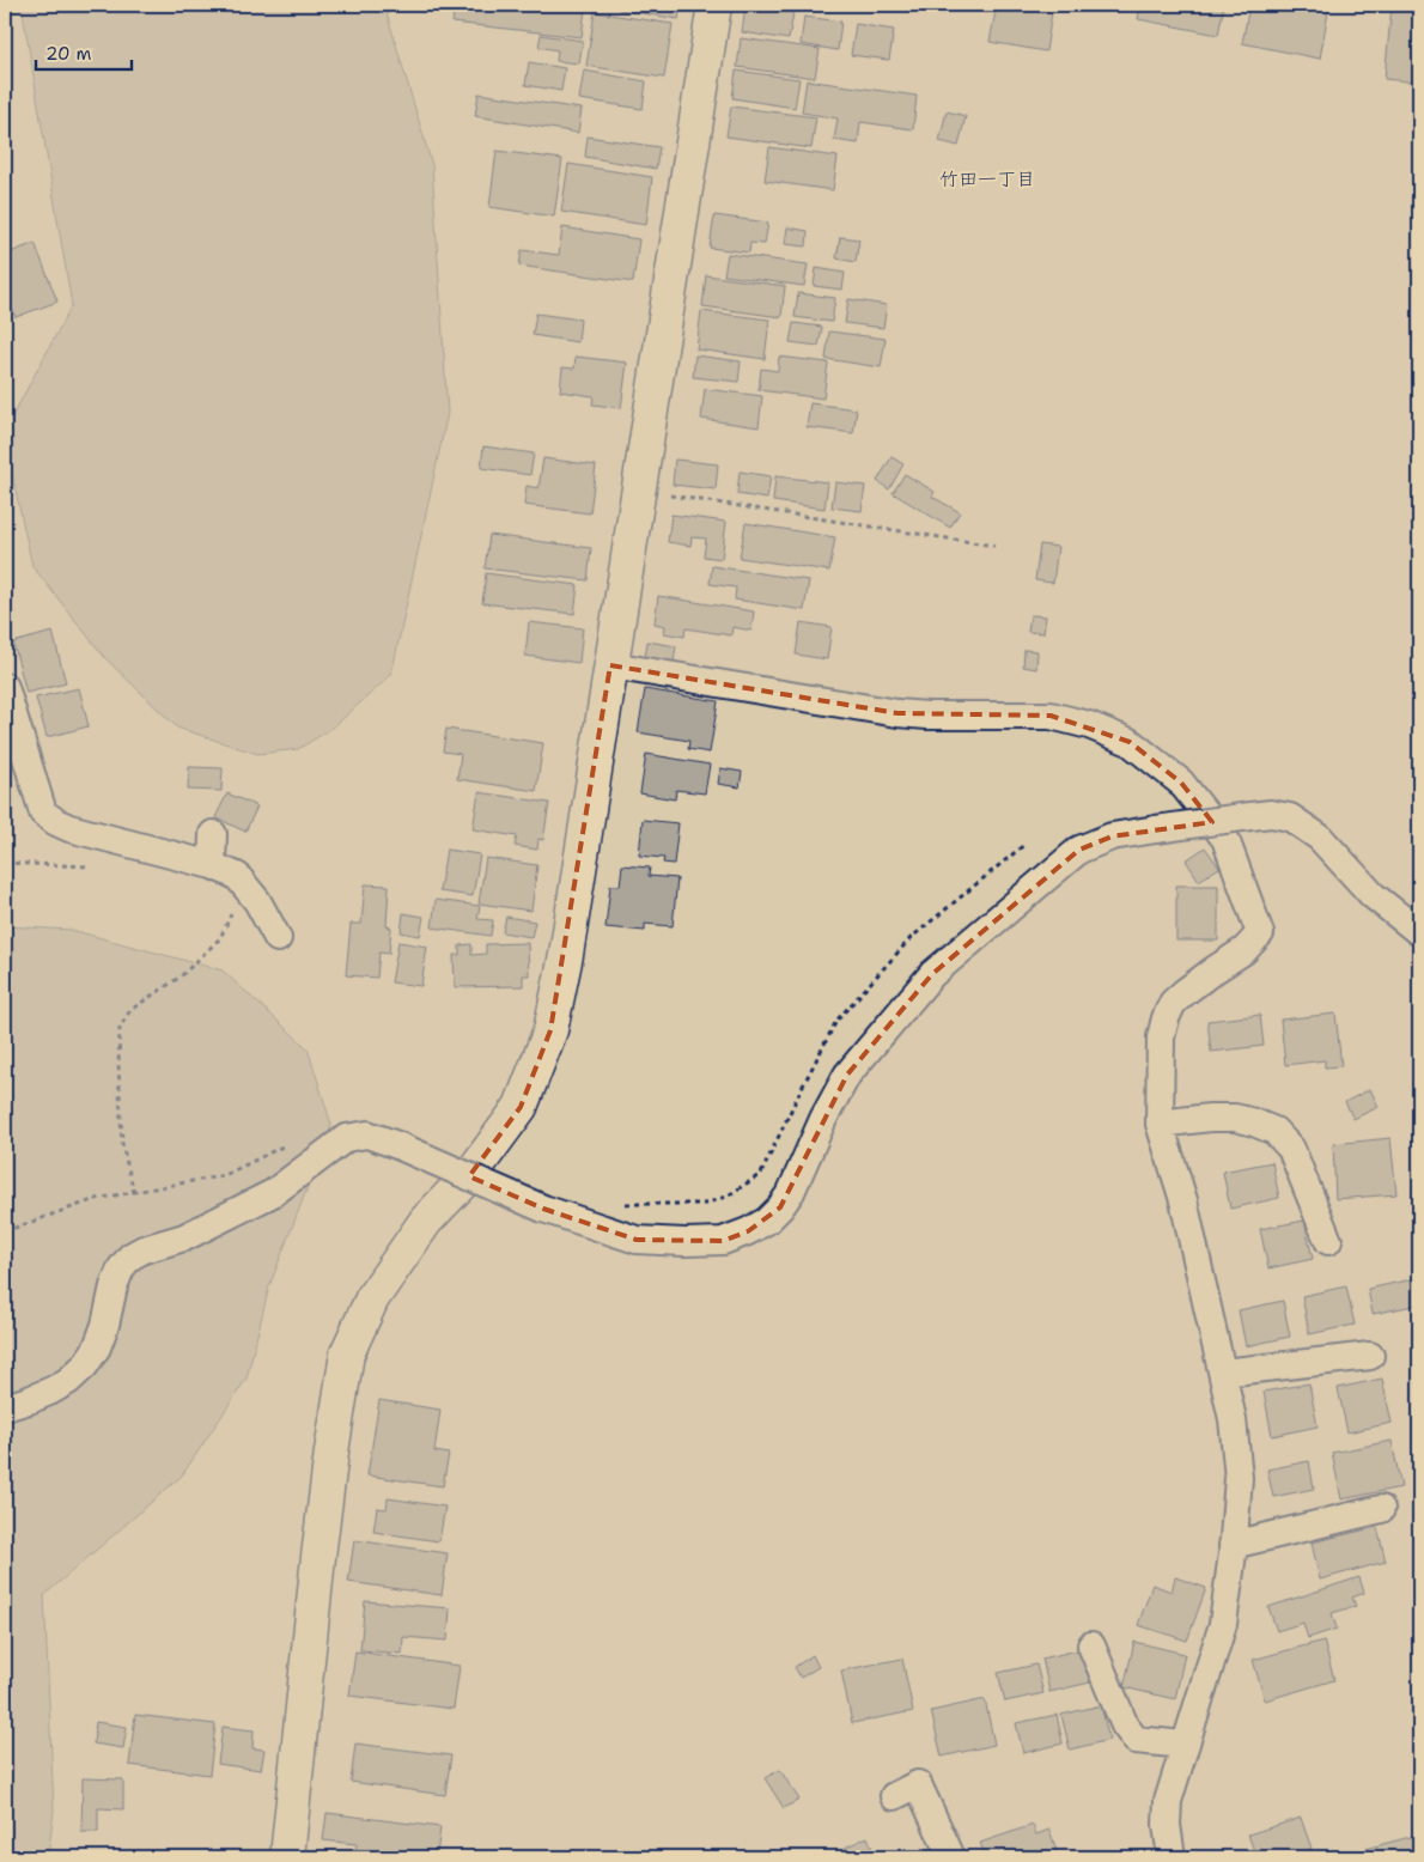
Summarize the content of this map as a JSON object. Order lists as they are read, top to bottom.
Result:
{
  "districts": ["竹田一丁目"],
  "scale_bar": "20 m"
}
